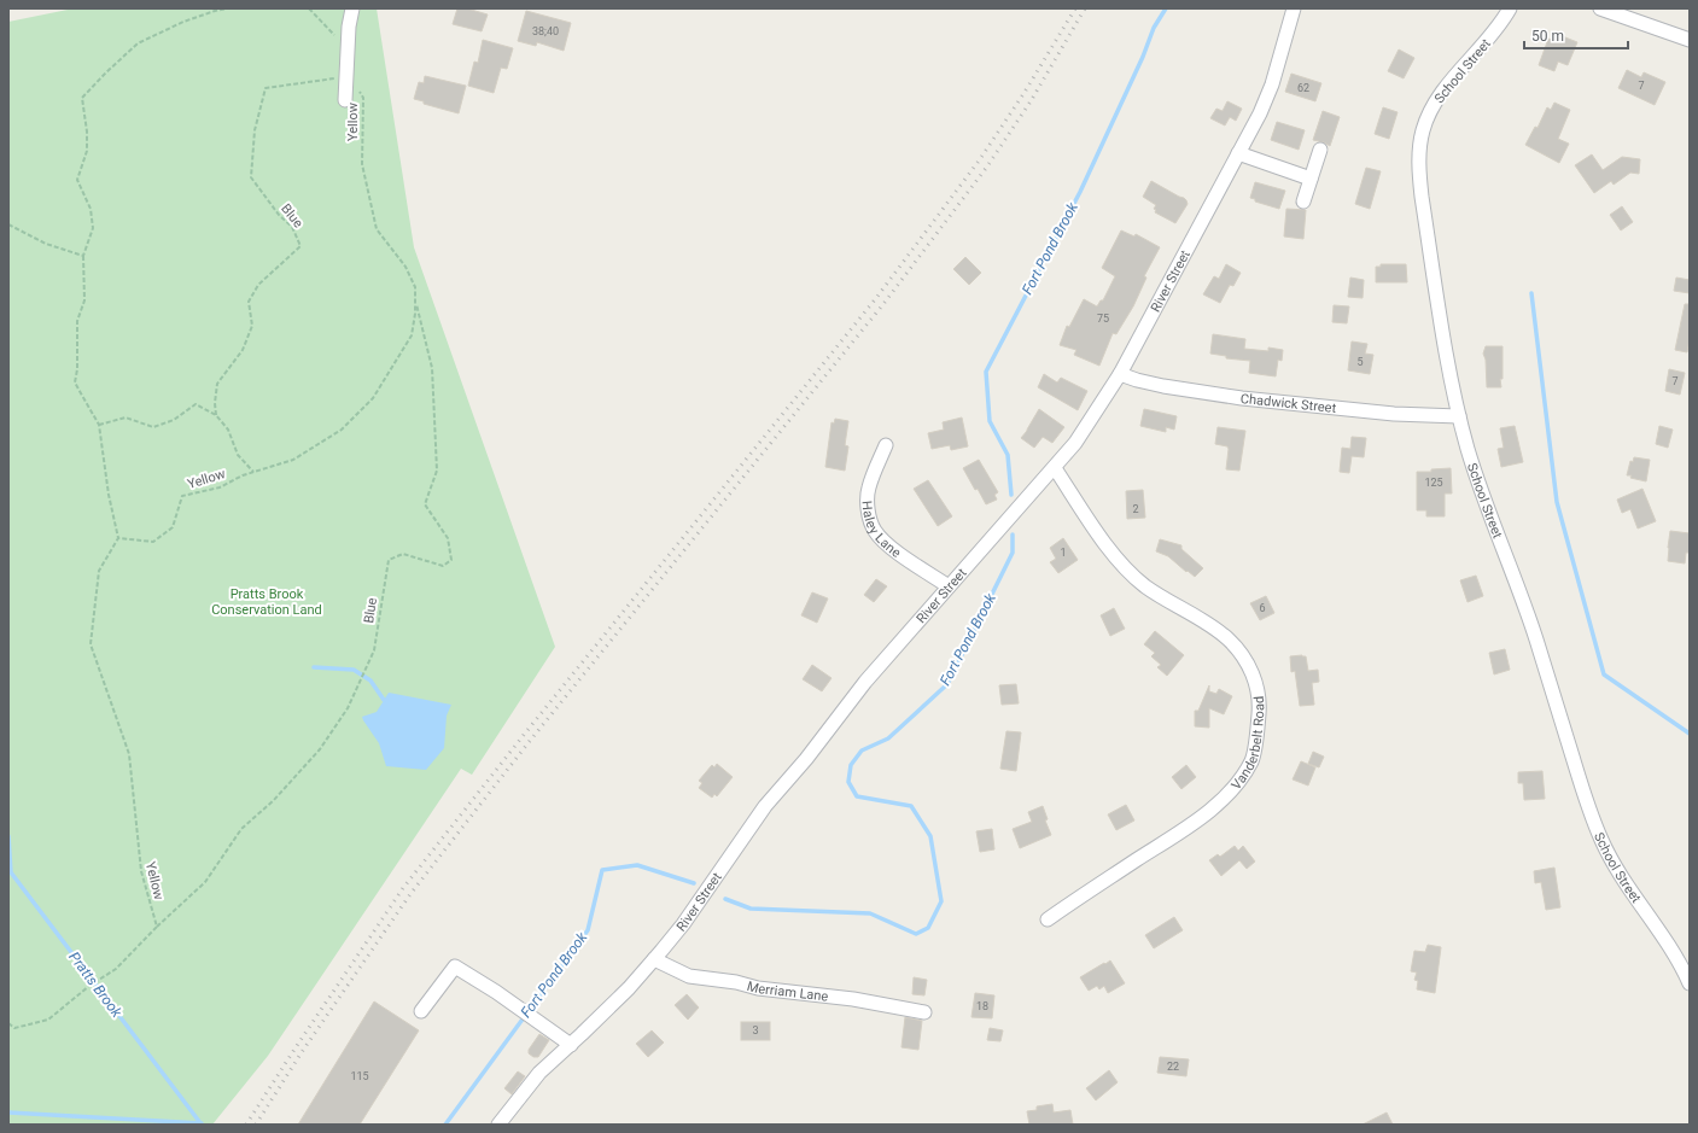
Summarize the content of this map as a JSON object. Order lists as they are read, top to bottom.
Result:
{
  "streets": {
    "street": [
      "School Street",
      "River Street",
      "Chadwick Street",
      "Haley Lane",
      "Vanderbelt Road",
      "Merriam Lane"
    ],
    "path": ["Yellow", "Blue"]
  },
  "crossings": [
    ["School Street", "Chadwick Street"],
    ["Yellow", "Blue"],
    ["River Street", "Chadwick Street"],
    ["River Street", "Haley Lane"],
    ["River Street", "Vanderbelt Road"],
    ["River Street", "Merriam Lane"]
  ],
  "water": ["Fort Pond Brook", "Pratts Brook"],
  "parks": ["Pratts Brook Conservation Land"],
  "house_numbers": [
    "38;40",
    "7",
    "62",
    "75",
    "5",
    "7",
    "125",
    "2",
    "1",
    "6",
    "18",
    "3",
    "22",
    "115"
  ],
  "scale_bar": "50 m"
}
